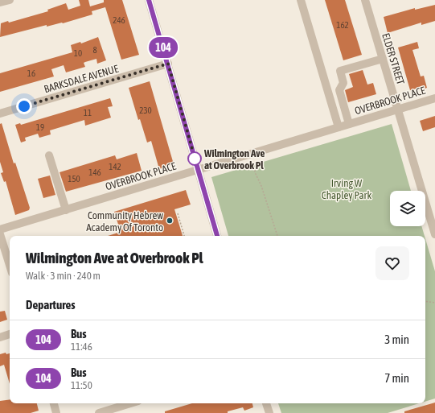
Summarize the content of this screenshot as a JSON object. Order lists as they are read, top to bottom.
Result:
{
  "streets": {
    "street": ["ELDER STREET", "BARKSDALE AVENUE", "OVERBROOK PLACE"]
  },
  "crossings": [
    ["ELDER STREET", "OVERBROOK PLACE"]
  ],
  "parks": ["Irving W Chapley Park"],
  "places": ["Wilmington Ave at Overbrook Pl", "Community Hebrew Academy Of Toronto"],
  "lines": ["bus line 104"],
  "house_numbers": [
    "246",
    "162",
    "8",
    "10",
    "16",
    "230",
    "11",
    "19",
    "142",
    "146",
    "150"
  ],
  "page": {
    "on_map": "104",
    "heading": [
      ["Wilmington Ave at Overbrook Pl", "Walk · 3 min · 240 m"],
      "Departures"
    ],
    "list": [
      {
        "mark": "104",
        "name": "Bus",
        "note": "11:46",
        "value": "3 min"
      },
      {
        "mark": "104",
        "name": "Bus",
        "note": "11:50",
        "value": "7 min"
      }
    ]
  }
}
